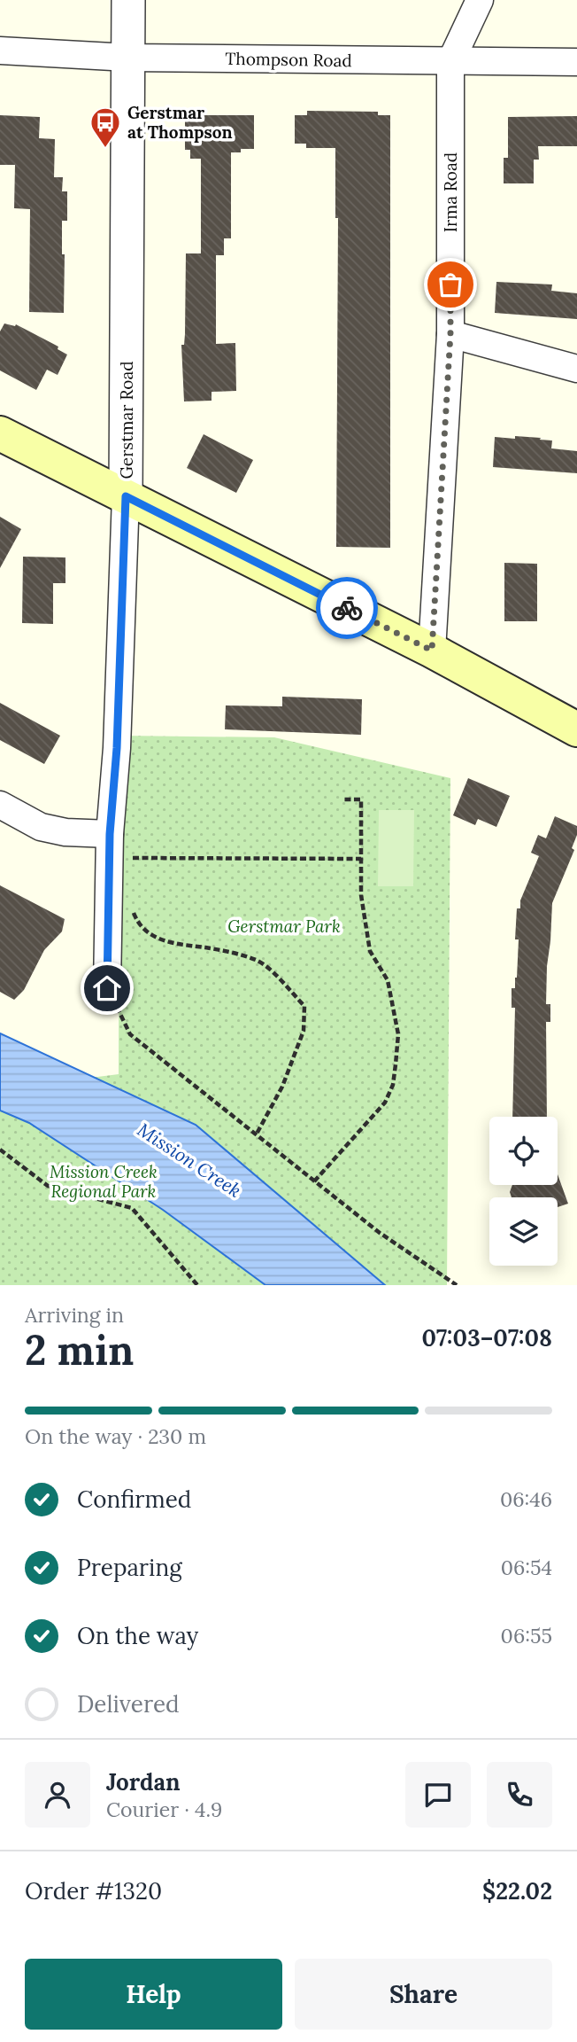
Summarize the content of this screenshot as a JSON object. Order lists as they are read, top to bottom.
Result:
{
  "streets": {
    "street": ["Thompson Road", "Irma Road", "Gerstmar Road"]
  },
  "crossings": [
    ["Thompson Road", "Irma Road"],
    ["Thompson Road", "Gerstmar Road"]
  ],
  "water": ["Mission Creek"],
  "parks": ["Gerstmar Park", "Mission Creek Regional Park"],
  "places": {
    "bus stop": ["Gerstmar at Thompson"]
  },
  "page": {
    "heading": ["2 min", "Arriving in", "07:03–07:08"],
    "panel": [
      "Jordan",
      "Courier · 4.9",
      "Order #1320",
      "$22.02"
    ],
    "bar": "On the way · 230 m",
    "list": [
      ["Confirmed", "06:46"],
      ["Preparing", "06:54"],
      ["On the way", "06:55"],
      "Delivered"
    ],
    "buttons": ["Help", "Share"]
  }
}
